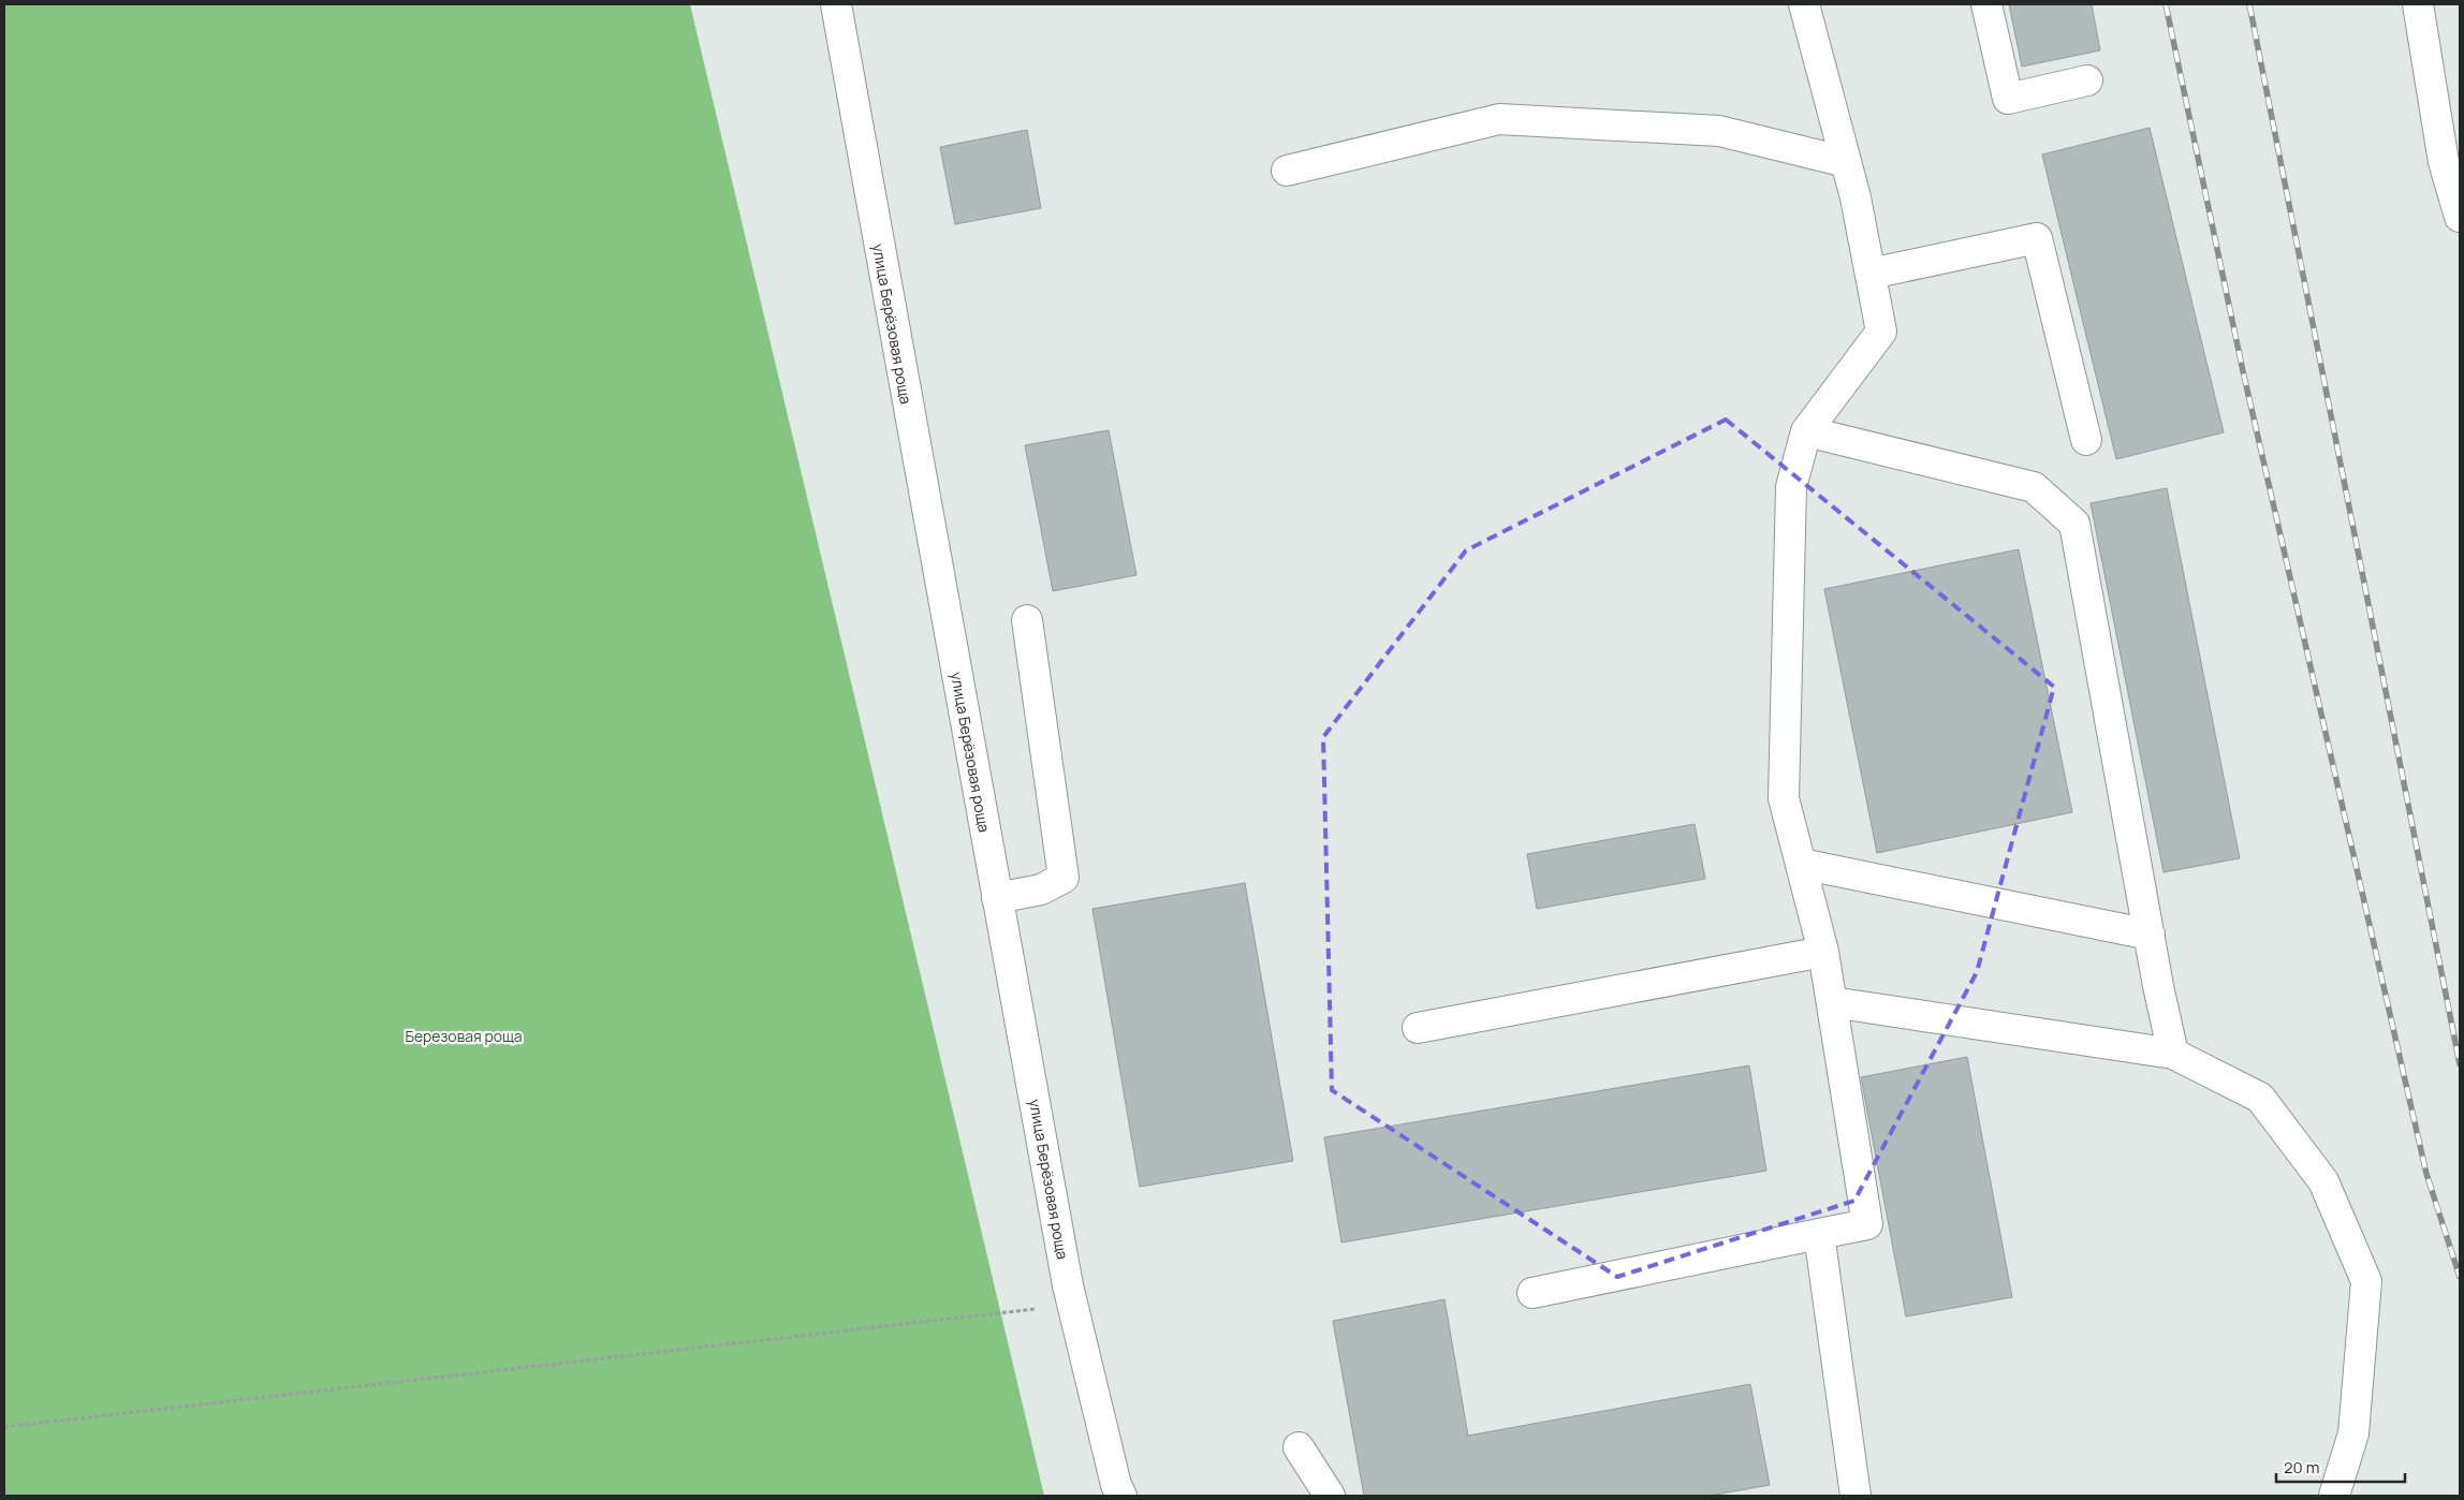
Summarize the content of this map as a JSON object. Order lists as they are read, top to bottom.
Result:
{
  "streets": {
    "street": ["улица Берёзовая роща"]
  },
  "parks": ["Березовая роща"],
  "scale_bar": "20 m"
}
